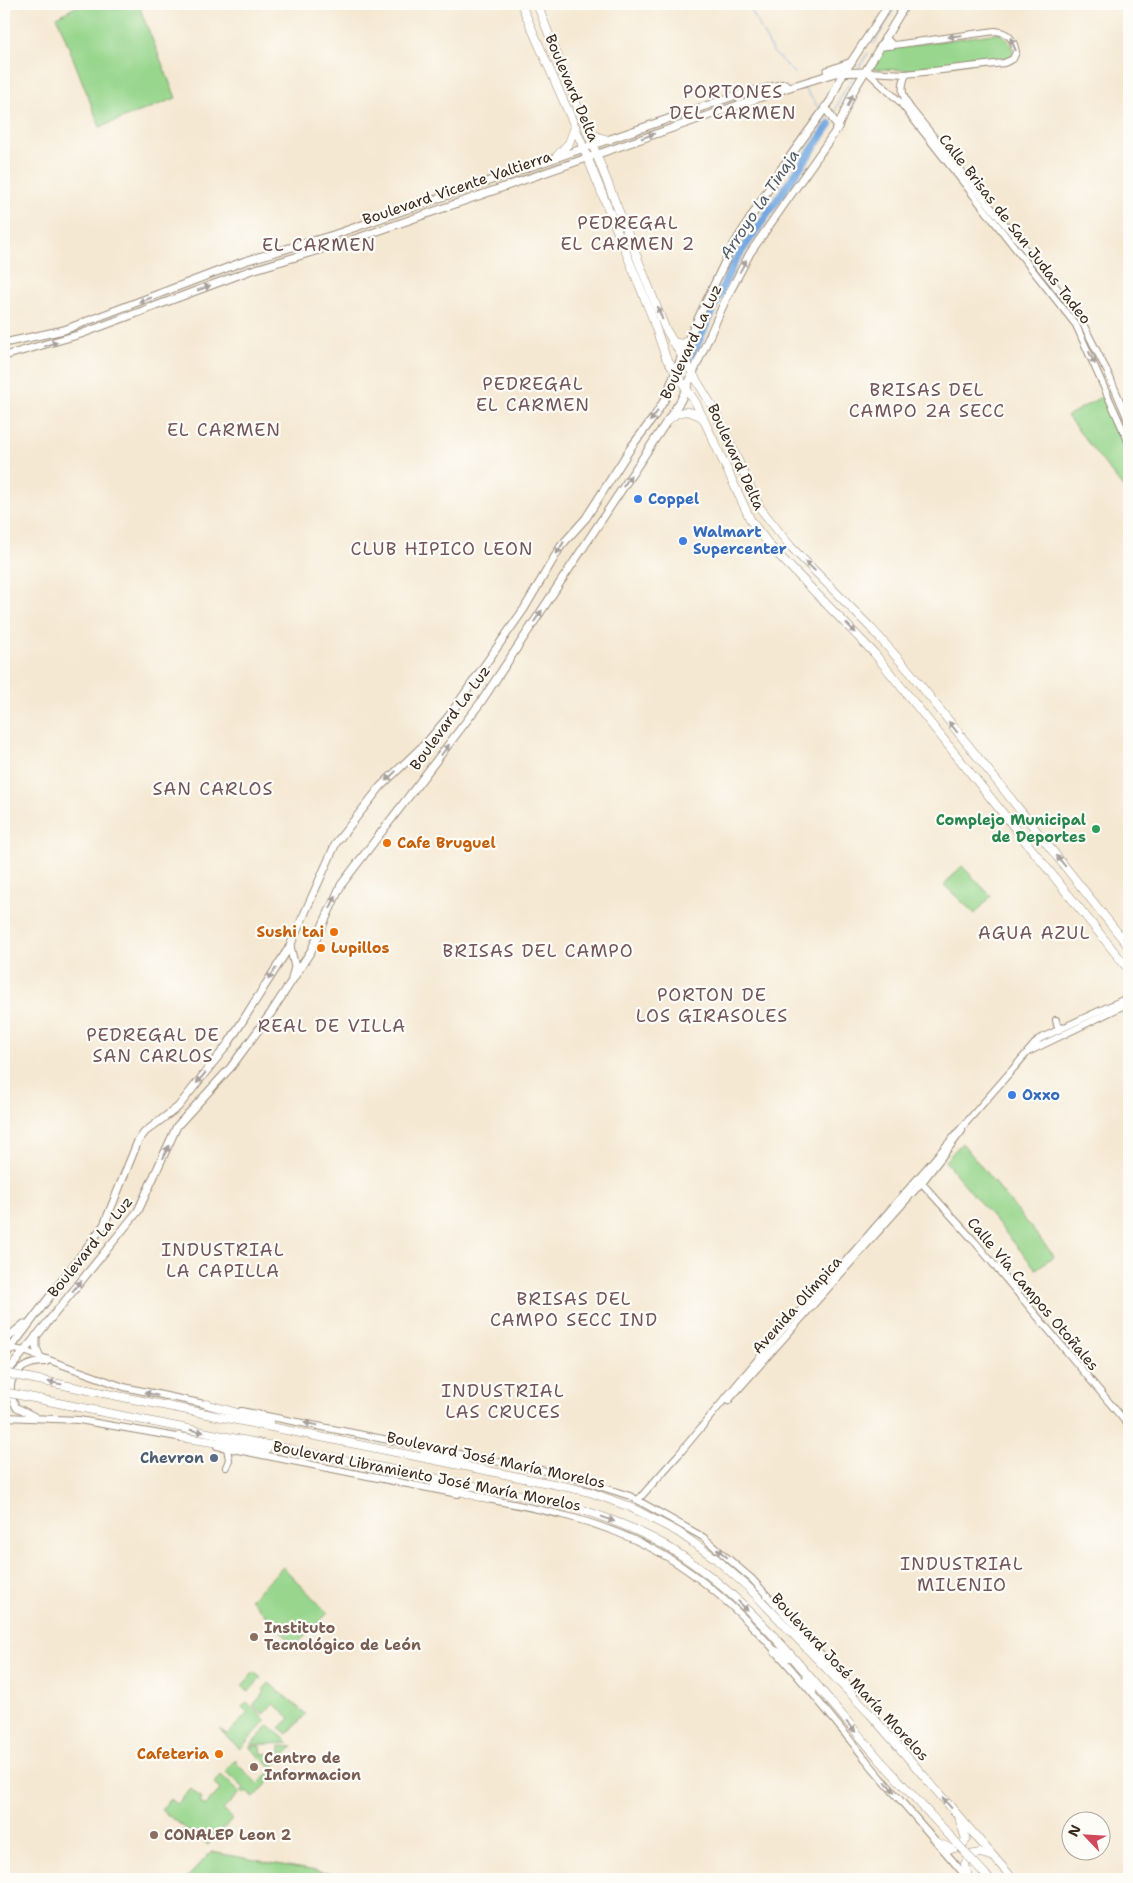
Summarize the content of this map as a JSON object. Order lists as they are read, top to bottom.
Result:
{
  "streets": {
    "main road": [
      "Boulevard Delta",
      "Boulevard Vicente Valtierra",
      "Boulevard La Luz",
      "Boulevard José María Morelos"
    ],
    "street": [
      "Calle Brisas de San Judas Tadeo",
      "Calle Vía Campos Otoñales",
      "Avenida Olímpica",
      "Boulevard Libramiento José María Morelos"
    ]
  },
  "crossings": [
    ["Boulevard Delta", "Boulevard Vicente Valtierra"],
    ["Boulevard Delta", "Boulevard La Luz"],
    ["Boulevard Vicente Valtierra", "Calle Brisas de San Judas Tadeo"],
    ["Boulevard Vicente Valtierra", "Boulevard La Luz"],
    ["Calle Brisas de San Judas Tadeo", "Boulevard La Luz"],
    ["Boulevard La Luz", "Boulevard José María Morelos"],
    ["Boulevard La Luz", "Boulevard Libramiento José María Morelos"],
    ["Calle Vía Campos Otoñales", "Avenida Olímpica"],
    ["Avenida Olímpica", "Boulevard Libramiento José María Morelos"],
    ["Boulevard José María Morelos", "Boulevard Libramiento José María Morelos"]
  ],
  "districts": [
    "PORTONES DEL CARMEN",
    "PEDREGAL EL CARMEN 2",
    "EL CARMEN",
    "PEDREGAL EL CARMEN",
    "BRISAS DEL CAMPO 2A SECC",
    "EL CARMEN",
    "CLUB HIPICO LEON",
    "SAN CARLOS",
    "AGUA AZUL",
    "BRISAS DEL CAMPO",
    "PORTON DE LOS GIRASOLES",
    "REAL DE VILLA",
    "PEDREGAL DE SAN CARLOS",
    "INDUSTRIAL LA CAPILLA",
    "BRISAS DEL CAMPO SECC IND",
    "INDUSTRIAL LAS CRUCES",
    "INDUSTRIAL MILENIO"
  ],
  "water": ["Arroyo la Tinaja"],
  "places": [
    "Coppel",
    "Walmart Supercenter",
    "Complejo Municipal de Deportes",
    "Cafe Bruguel",
    "Sushi tai",
    "Lupillos",
    "Oxxo",
    "Chevron",
    "Instituto Tecnológico de León",
    "Cafeteria",
    "Centro de Informacion",
    "CONALEP Leon 2"
  ],
  "north": "top left"
}
